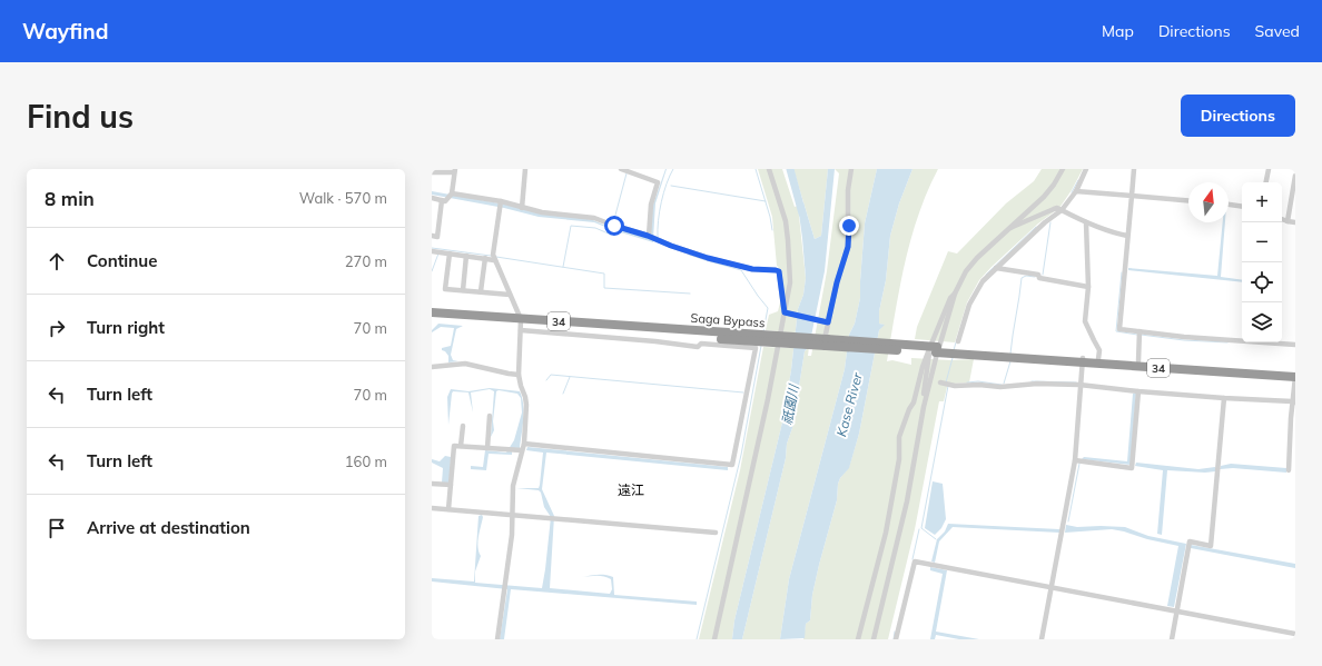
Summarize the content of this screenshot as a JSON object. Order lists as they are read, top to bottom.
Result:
{
  "streets": {
    "highway": ["Saga Bypass", "34"]
  },
  "crossings": [
    ["Saga Bypass", "34"]
  ],
  "districts": ["遠江"],
  "water": ["祇園川", "Kase River"],
  "north": "top",
  "page": {
    "header": "Wayfind",
    "nav": ["Map", "Directions", "Saved"],
    "buttons": "Directions",
    "title": "Find us",
    "heading": ["8 min", "Walk · 570 m"],
    "map_buttons": ["+", "−"],
    "list": [
      ["Continue", "270 m"],
      ["Turn right", "70 m"],
      ["Turn left", "70 m"],
      ["Turn left", "160 m"],
      "Arrive at destination"
    ]
  }
}
